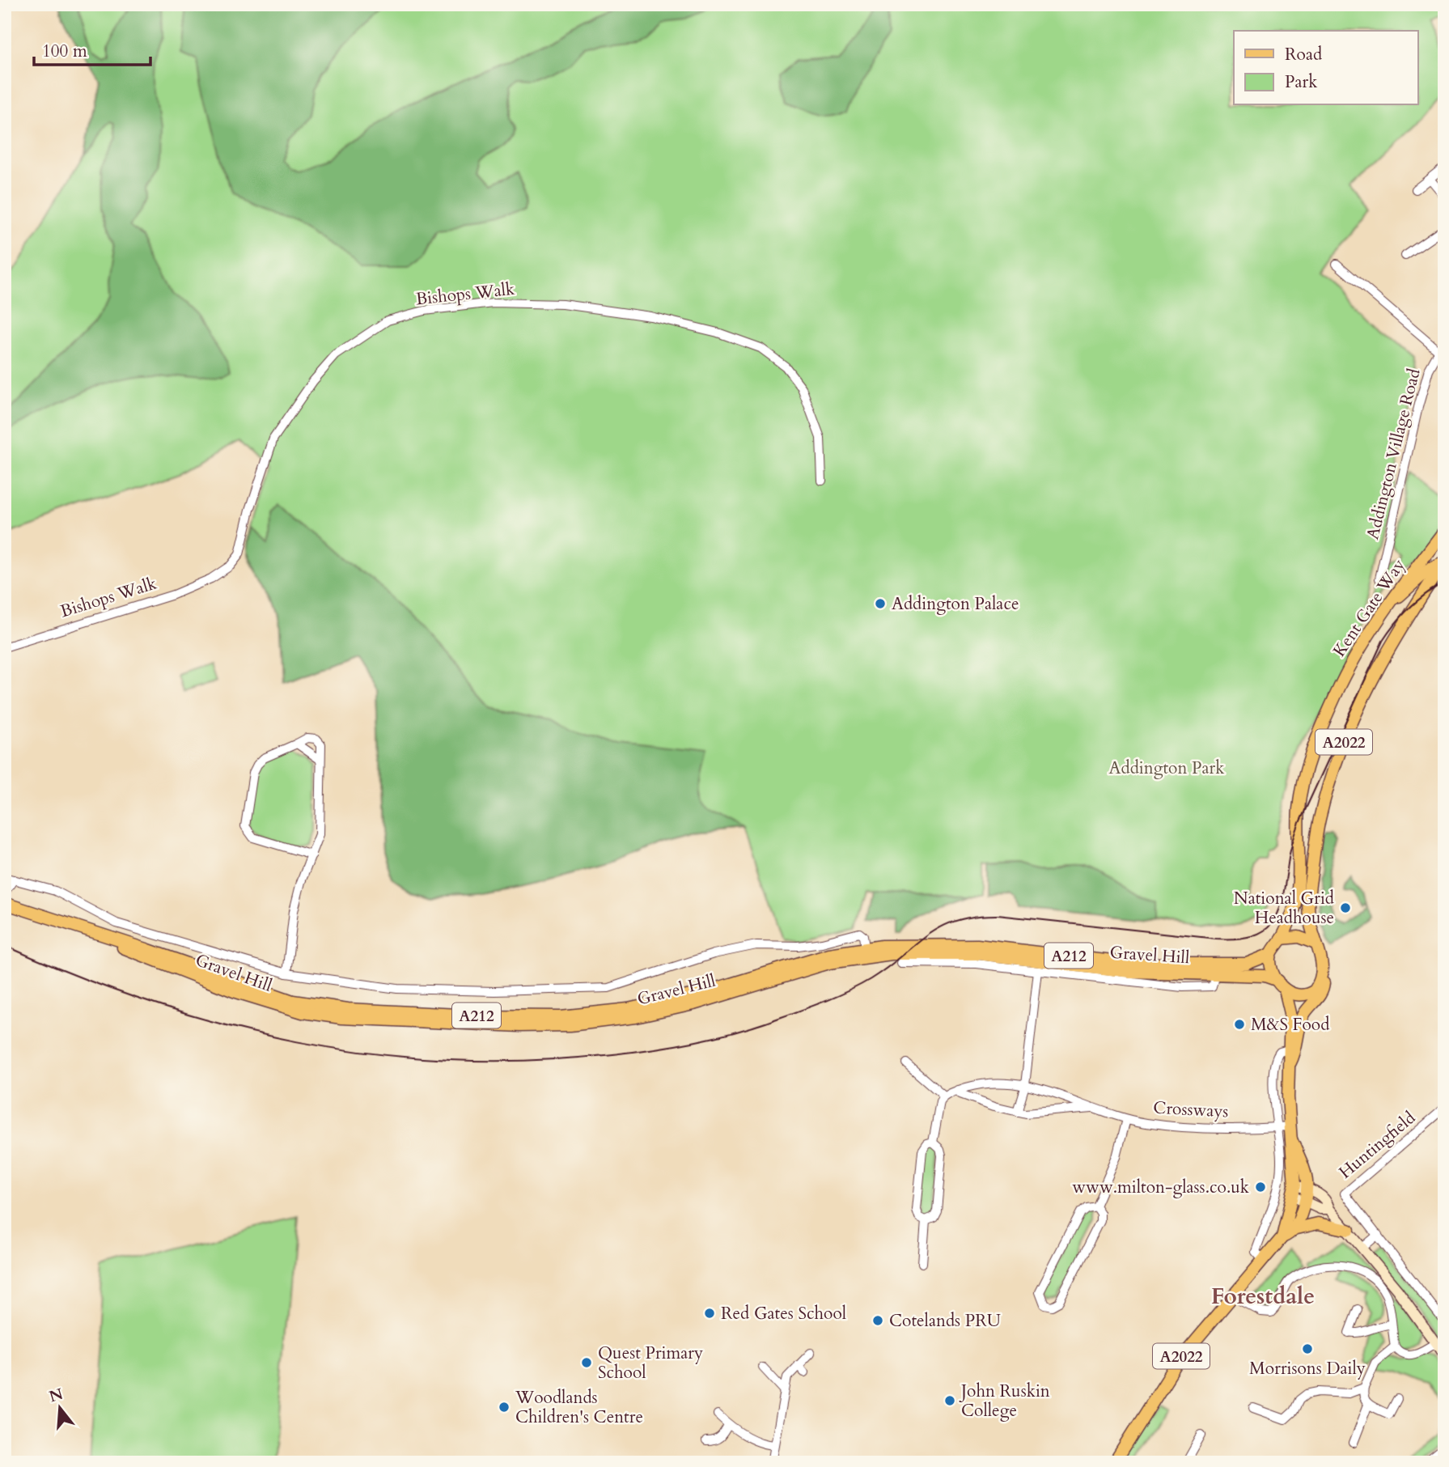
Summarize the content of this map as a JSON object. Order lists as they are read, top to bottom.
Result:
{
  "streets": {
    "main road": [
      "Kent Gate Way",
      "A2022",
      "Gravel Hill",
      "A212"
    ],
    "street": [
      "Bishops Walk",
      "Addington Village Road",
      "Crossways",
      "Huntingfield"
    ]
  },
  "crossings": [
    ["Kent Gate Way", "A2022"],
    ["Kent Gate Way", "Gravel Hill"],
    ["A2022", "Gravel Hill"],
    ["A2022", "Crossways"]
  ],
  "districts": ["Forestdale"],
  "parks": ["Addington Park"],
  "places": [
    "Addington Palace",
    "National Grid Headhouse",
    "M&S Food",
    "www.milton-glass.co.uk",
    "Red Gates School",
    "Cotelands PRU",
    "Morrisons Daily",
    "Quest Primary School",
    "John Ruskin College",
    "Woodlands Children's Centre"
  ],
  "legend": ["Road", "Park"],
  "scale_bar": "100 m",
  "north": "top"
}
